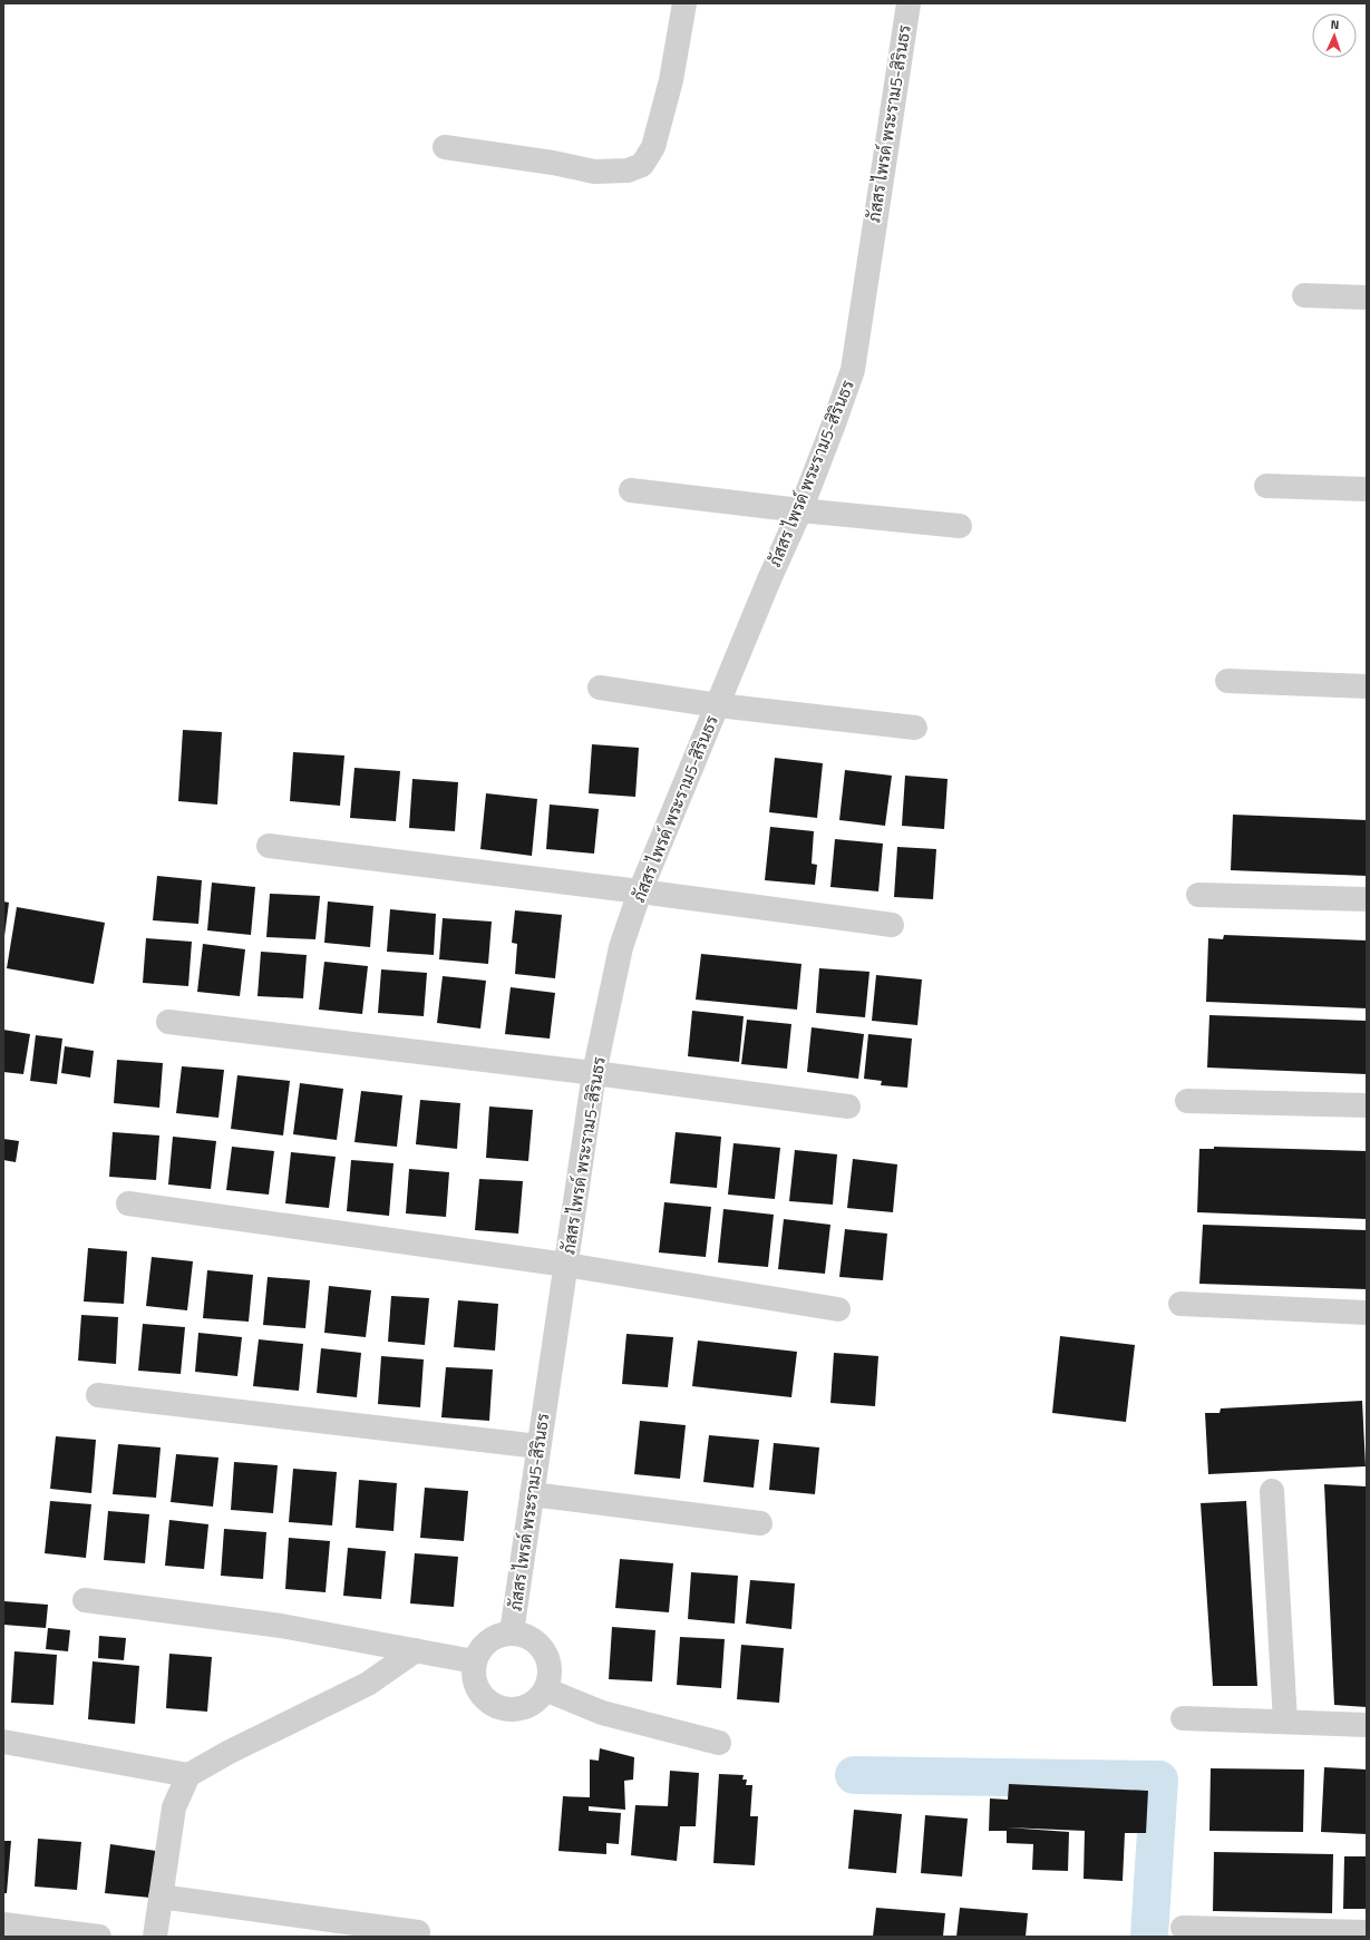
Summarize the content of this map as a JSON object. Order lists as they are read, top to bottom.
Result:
{
  "streets": {
    "street": ["ภัสสร ไพรด์ พระราม5-สิรินธร"]
  },
  "north": "top"
}
